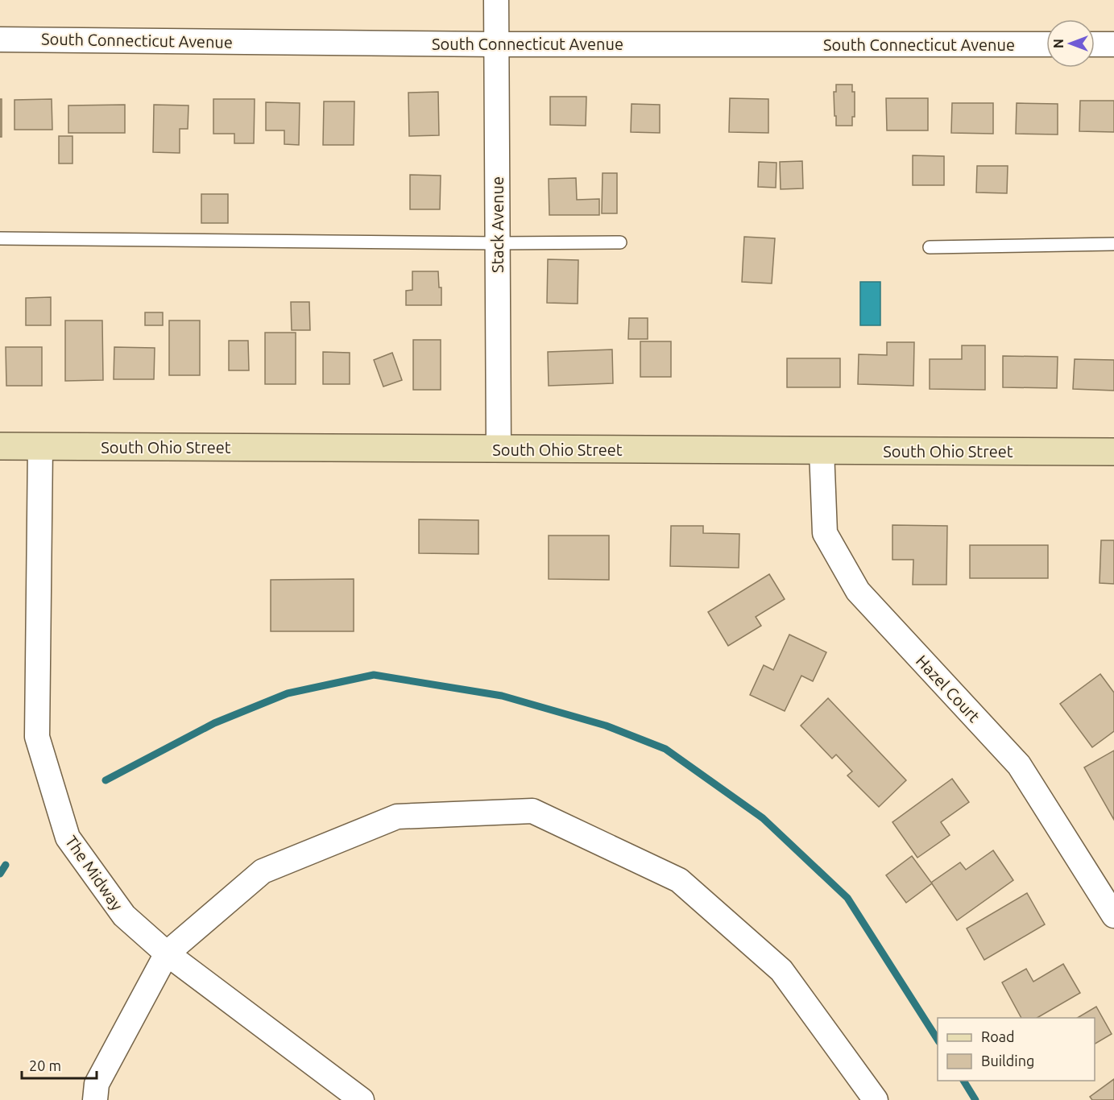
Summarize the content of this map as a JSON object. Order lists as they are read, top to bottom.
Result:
{
  "streets": {
    "main road": ["South Ohio Street"],
    "street": [
      "South Connecticut Avenue",
      "Stack Avenue",
      "Hazel Court",
      "The Midway"
    ]
  },
  "crossings": [
    ["South Connecticut Avenue", "Stack Avenue"],
    ["Stack Avenue", "South Ohio Street"],
    ["South Ohio Street", "Hazel Court"],
    ["South Ohio Street", "The Midway"]
  ],
  "legend": ["Road", "Building"],
  "scale_bar": "20 m",
  "north": "left"
}
